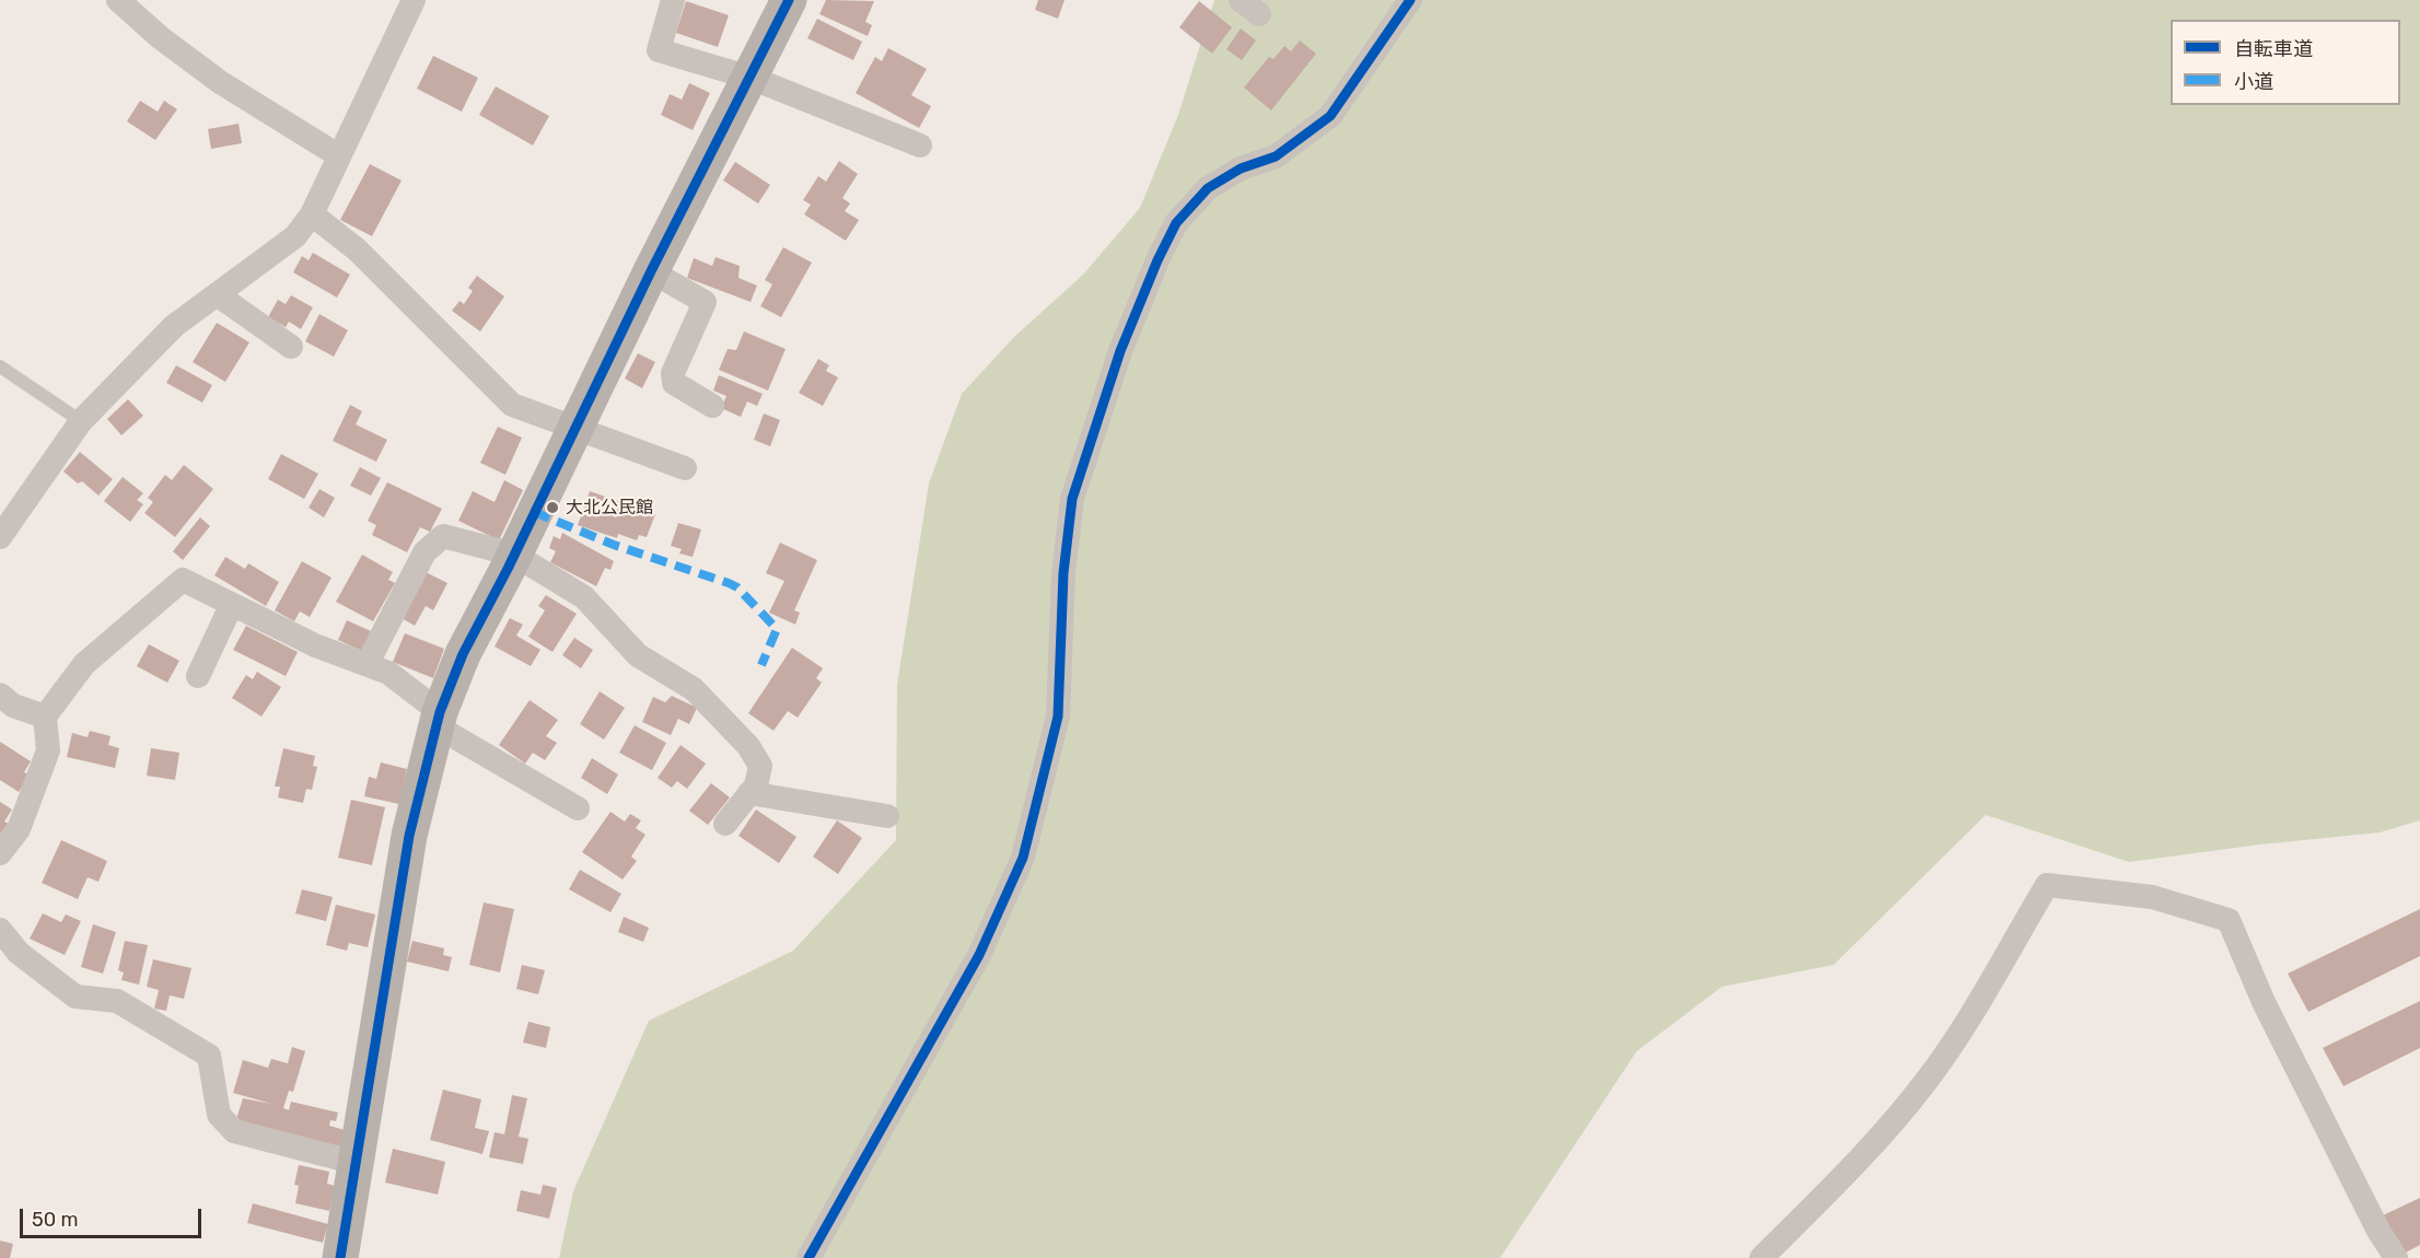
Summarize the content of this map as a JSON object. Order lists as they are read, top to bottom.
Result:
{
  "places": ["大北公民館"],
  "legend": ["自転車道", "小道"],
  "scale_bar": "50 m"
}
